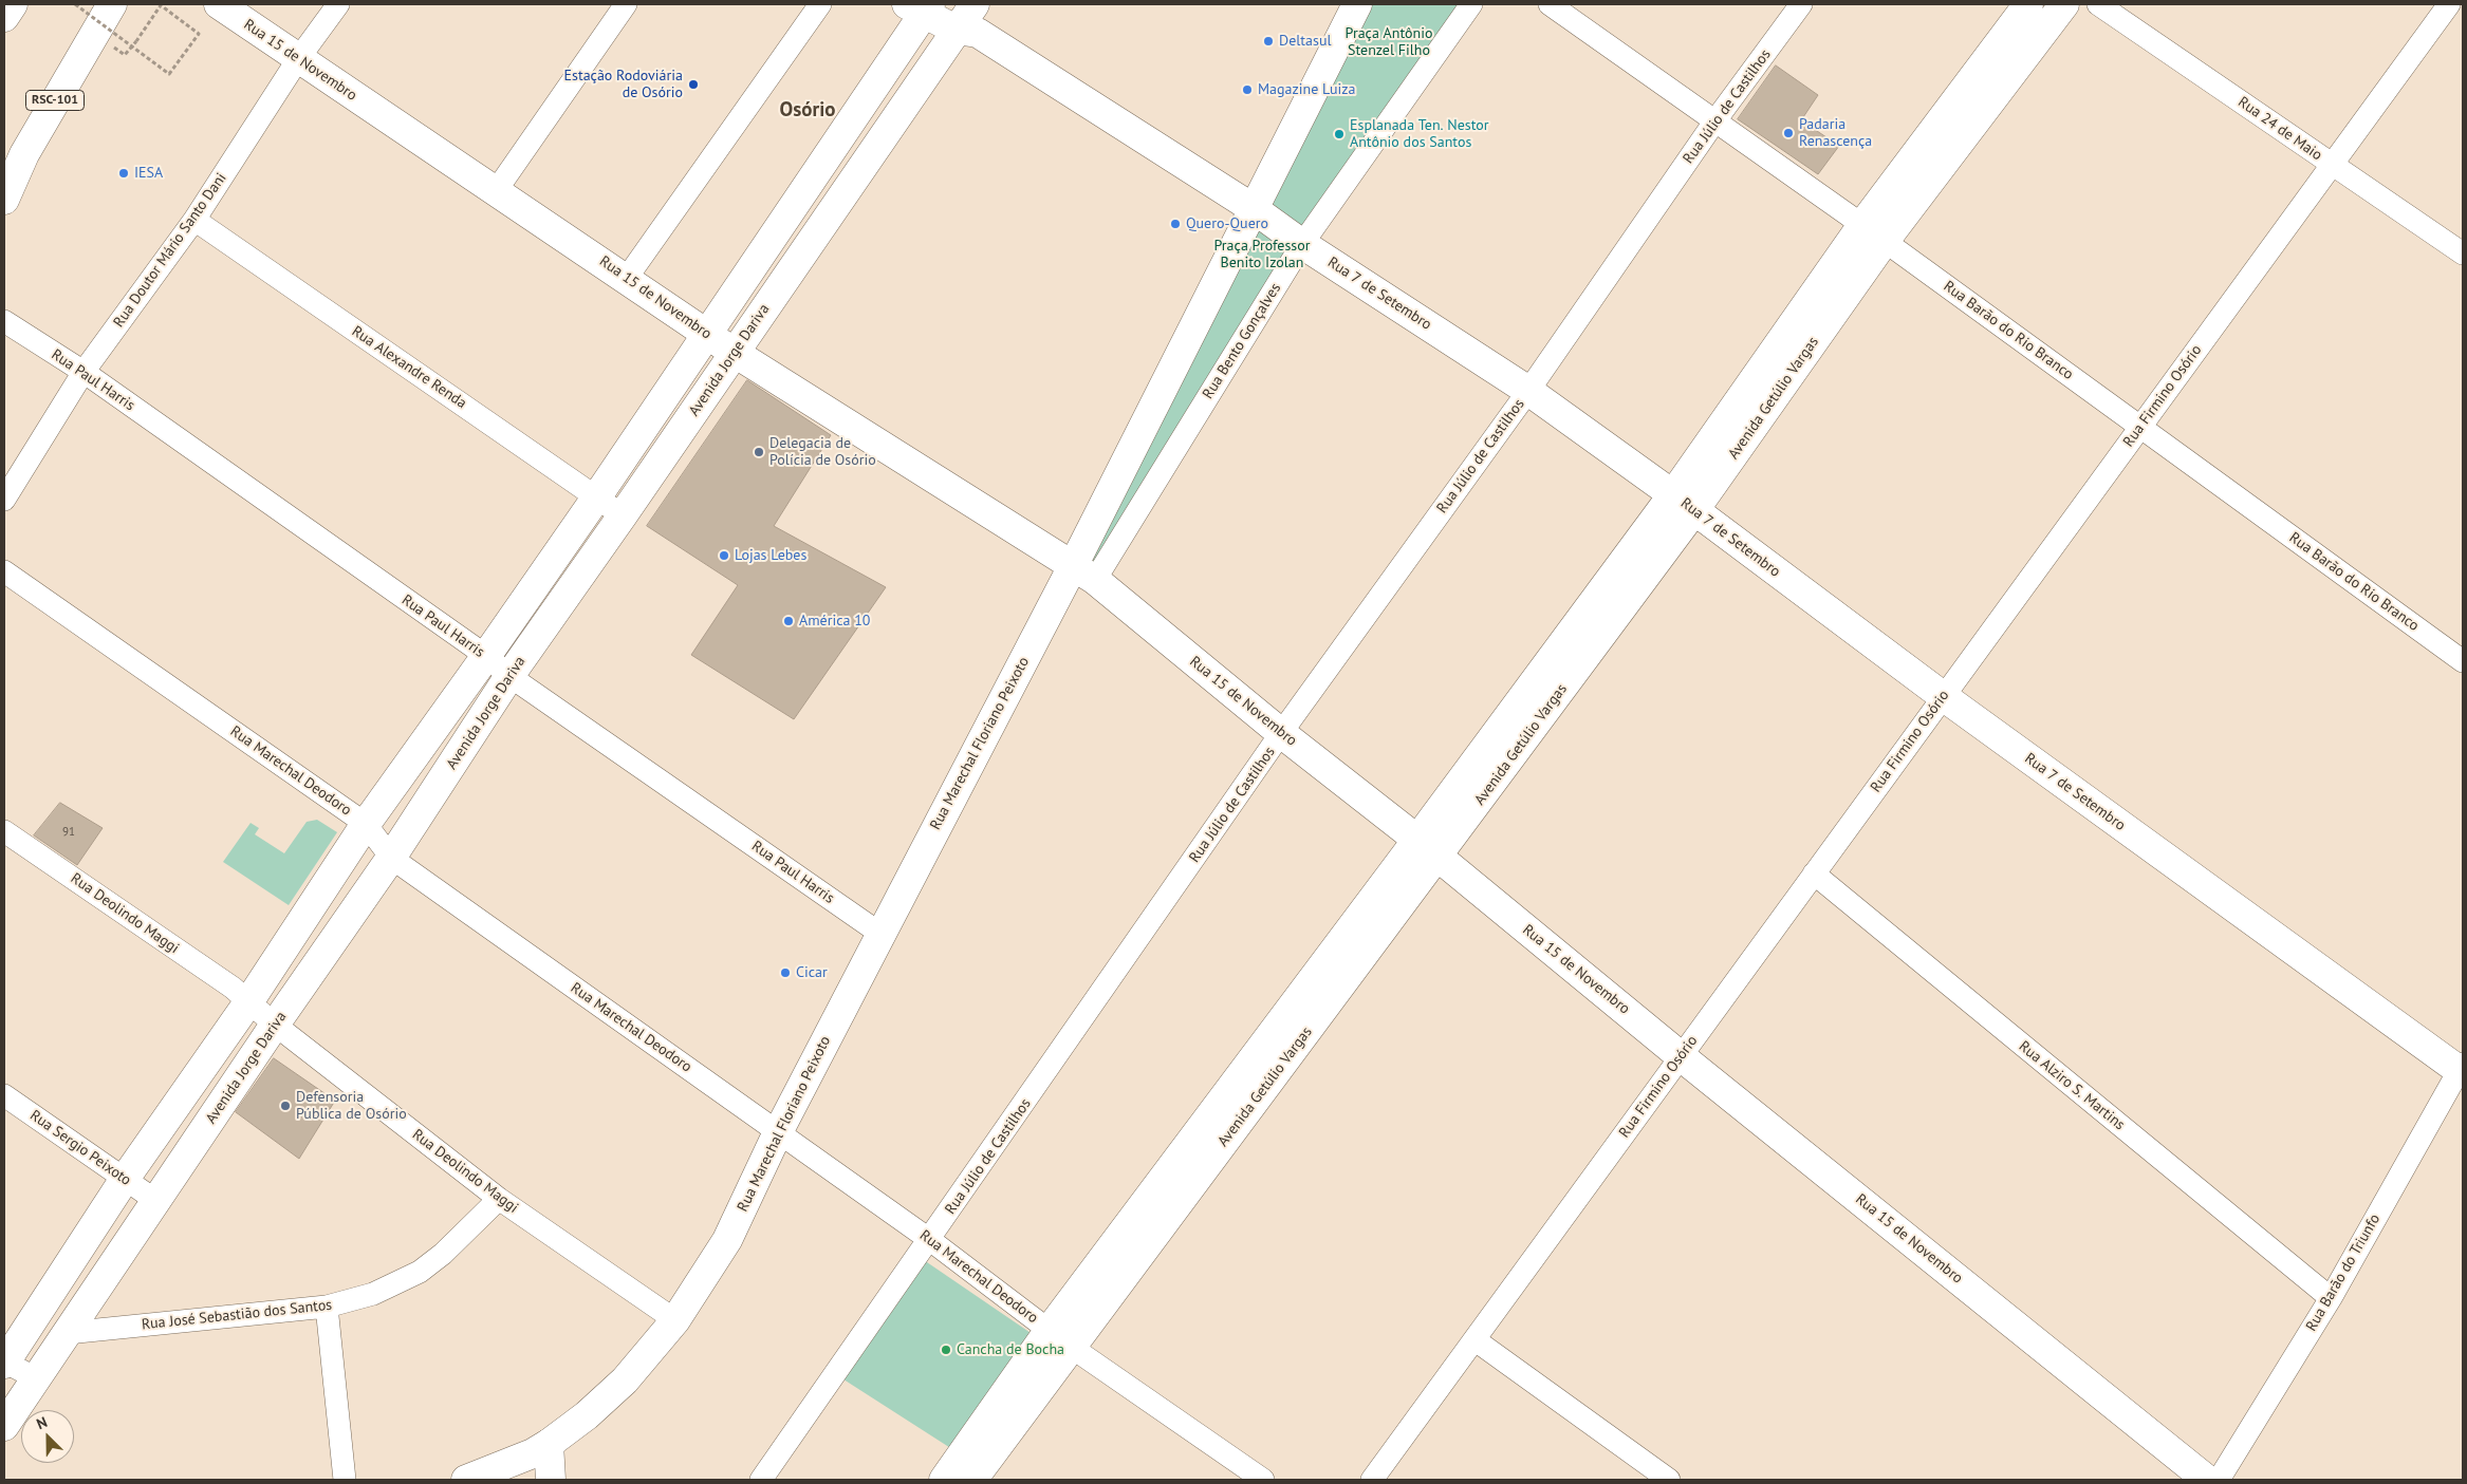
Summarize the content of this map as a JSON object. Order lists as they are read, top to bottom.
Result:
{
  "streets": {
    "main road": [
      "Rua 15 de Novembro",
      "RSC-101",
      "Rua 7 de Setembro",
      "Avenida Jorge Dariva",
      "Avenida Getúlio Vargas",
      "Rua Marechal Floriano Peixoto"
    ],
    "street": [
      "Rua Júlio de Castilhos",
      "Rua 24 de Maio",
      "Rua Doutor Mário Santo Dani",
      "Rua Barão do Rio Branco",
      "Rua Bento Gonçalves",
      "Rua Alexandre Renda",
      "Rua Paul Harris",
      "Rua Firmino Osório",
      "Rua Marechal Deodoro",
      "Rua Deolindo Maggi",
      "Rua Alziro S. Martins",
      "Rua Sergio Peixoto",
      "Rua Barão do Triunfo",
      "Rua José Sebastião dos Santos"
    ]
  },
  "crossings": [
    ["Rua 15 de Novembro", "Rua Júlio de Castilhos"],
    ["Rua 15 de Novembro", "Rua Doutor Mário Santo Dani"],
    ["Rua 15 de Novembro", "Rua Bento Gonçalves"],
    ["Rua 15 de Novembro", "Avenida Jorge Dariva"],
    ["Rua 15 de Novembro", "Rua Firmino Osório"],
    ["Rua 15 de Novembro", "Avenida Getúlio Vargas"],
    ["Rua 15 de Novembro", "Rua Marechal Floriano Peixoto"],
    ["Rua Júlio de Castilhos", "Rua 7 de Setembro"],
    ["Rua Júlio de Castilhos", "Rua Barão do Rio Branco"],
    ["Rua Júlio de Castilhos", "Rua Marechal Deodoro"],
    ["Rua 24 de Maio", "Rua Firmino Osório"],
    ["Rua Doutor Mário Santo Dani", "Rua Alexandre Renda"],
    ["Rua Doutor Mário Santo Dani", "Rua Paul Harris"],
    ["Rua 7 de Setembro", "Rua Bento Gonçalves"],
    ["Rua 7 de Setembro", "Avenida Jorge Dariva"],
    ["Rua 7 de Setembro", "Rua Firmino Osório"],
    ["Rua 7 de Setembro", "Avenida Getúlio Vargas"],
    ["Rua 7 de Setembro", "Rua Marechal Floriano Peixoto"],
    ["Rua 7 de Setembro", "Rua Barão do Triunfo"],
    ["Rua Barão do Rio Branco", "Rua Firmino Osório"],
    ["Rua Barão do Rio Branco", "Avenida Getúlio Vargas"],
    ["Rua Bento Gonçalves", "Rua Marechal Floriano Peixoto"],
    ["Avenida Jorge Dariva", "Rua Alexandre Renda"],
    ["Avenida Jorge Dariva", "Rua Paul Harris"],
    ["Avenida Jorge Dariva", "Rua Marechal Deodoro"],
    ["Avenida Jorge Dariva", "Rua Deolindo Maggi"],
    ["Avenida Jorge Dariva", "Rua Sergio Peixoto"],
    ["Avenida Jorge Dariva", "Rua José Sebastião dos Santos"],
    ["Rua Paul Harris", "Rua Marechal Floriano Peixoto"],
    ["Rua Firmino Osório", "Rua Alziro S. Martins"],
    ["Avenida Getúlio Vargas", "Rua Marechal Deodoro"],
    ["Rua Marechal Floriano Peixoto", "Rua Marechal Deodoro"],
    ["Rua Marechal Floriano Peixoto", "Rua Deolindo Maggi"],
    ["Rua Deolindo Maggi", "Rua José Sebastião dos Santos"],
    ["Rua Alziro S. Martins", "Rua Barão do Triunfo"]
  ],
  "districts": ["Osório"],
  "parks": ["Praça Antônio Stenzel Filho", "Praça Professor Benito Izolan"],
  "places": [
    "Deltasul",
    "Estação Rodoviária de Osório",
    "Magazine Luiza",
    "Padaria Renascença",
    "Esplanada Ten. Nestor Antônio dos Santos",
    "IESA",
    "Quero-Quero",
    "Delegacia de Polícia de Osório",
    "Lojas Lebes",
    "América 10",
    "Cicar",
    "Defensoria Pública de Osório",
    "Cancha de Bocha"
  ],
  "house_numbers": ["91"],
  "north": "top left"
}
